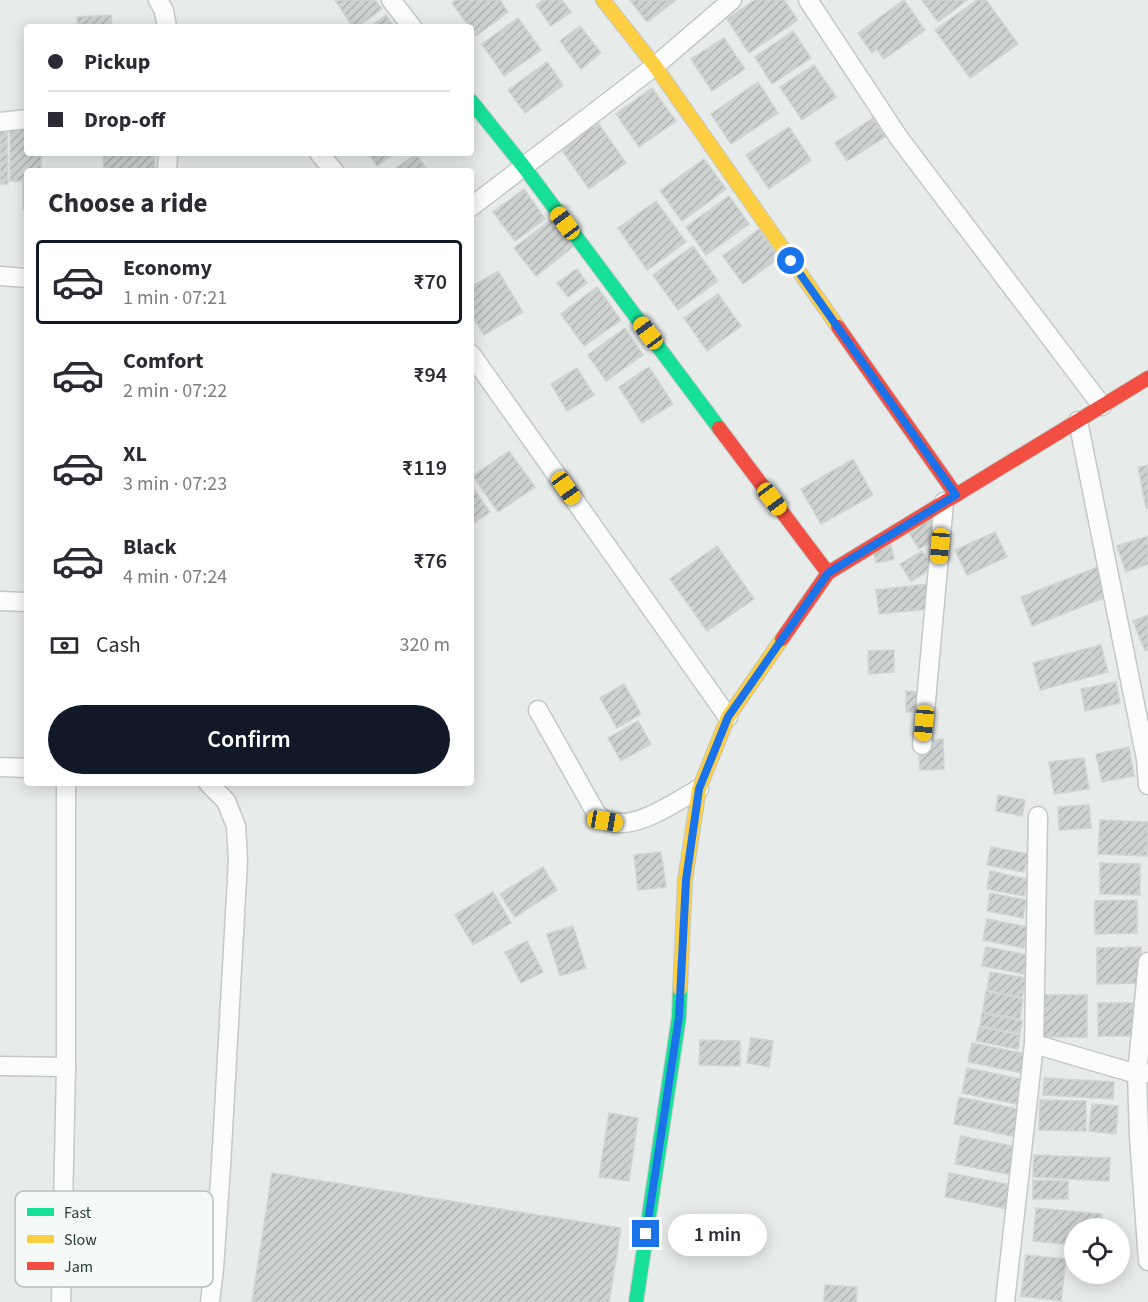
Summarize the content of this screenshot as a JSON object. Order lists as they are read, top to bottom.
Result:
{
  "legend": ["Fast", "Slow", "Jam"],
  "page": {
    "banner": ["Pickup", "Drop-off"],
    "heading": "Choose a ride",
    "list": [
      {
        "name": "Economy",
        "note": "1 min · 07:21",
        "value": "₹70"
      },
      {
        "name": "Comfort",
        "note": "2 min · 07:22",
        "value": "₹94"
      },
      {
        "name": "XL",
        "note": "3 min · 07:23",
        "value": "₹119"
      },
      {
        "name": "Black",
        "note": "4 min · 07:24",
        "value": "₹76"
      }
    ],
    "pay": ["Cash", "320 m"],
    "buttons": "Confirm",
    "bubble": "1 min"
  }
}
